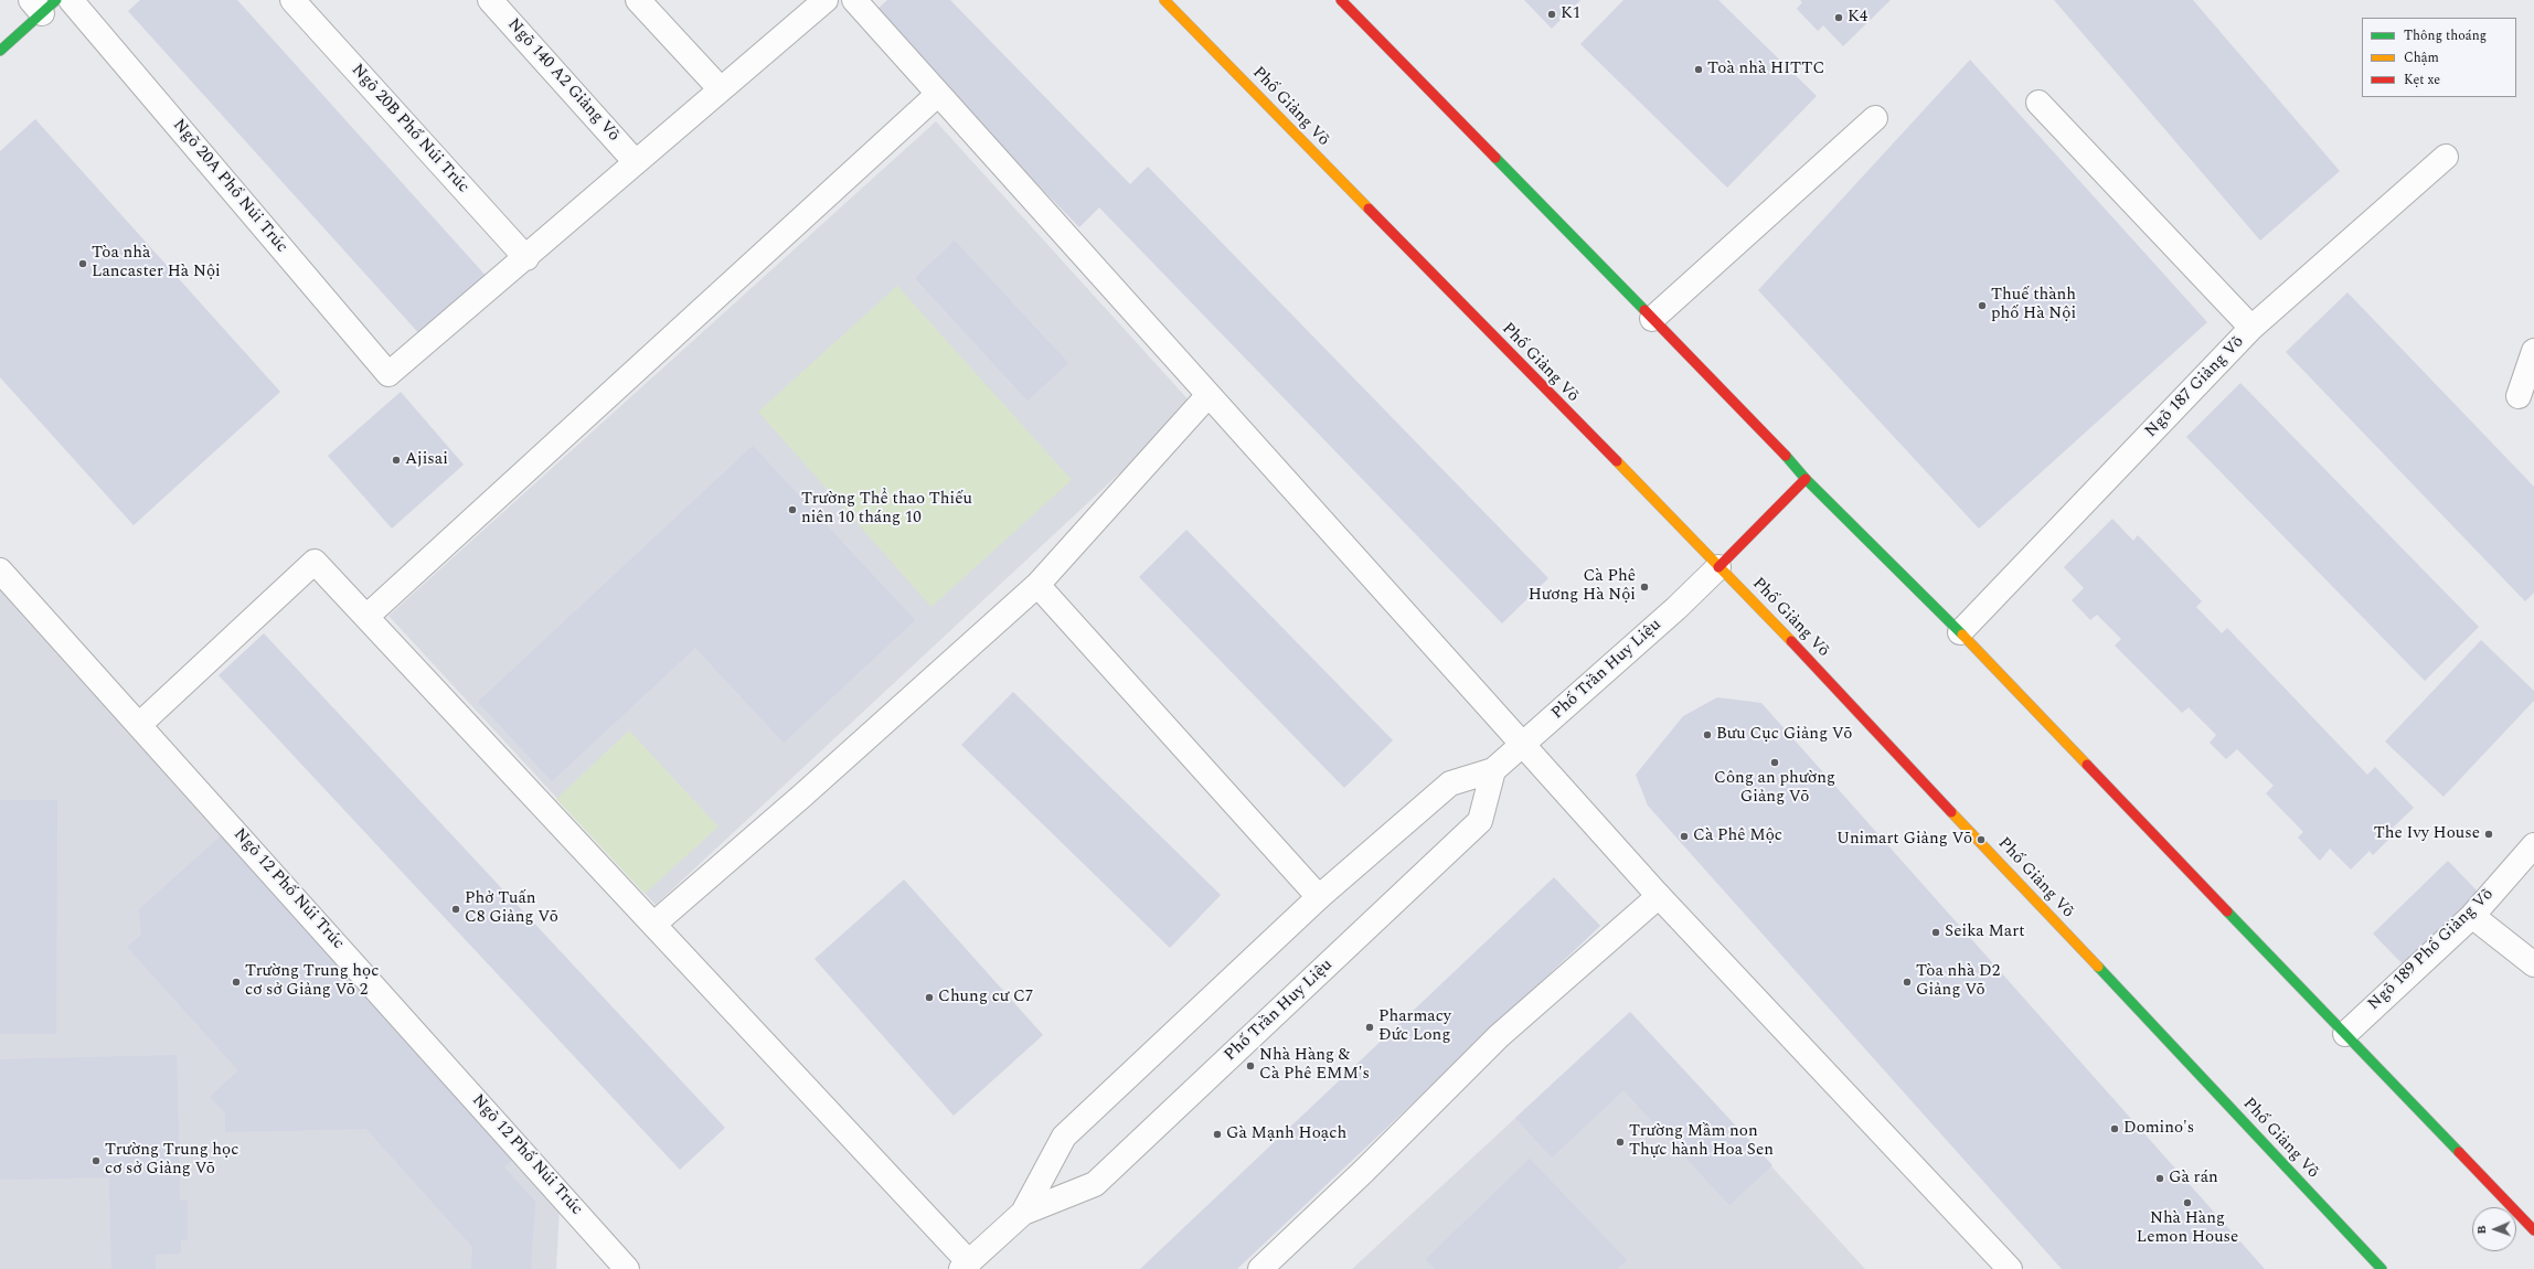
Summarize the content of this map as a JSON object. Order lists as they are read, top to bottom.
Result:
{
  "streets": {
    "main road": ["Phố Giảng Võ"],
    "street": [
      "Ngõ 140 A2 Giảng Võ",
      "Ngõ 20B Phố Núi Trúc",
      "Ngõ 20A Phố Núi Trúc",
      "Ngõ 187 Giảng Võ",
      "Phố Trần Huy Liệu",
      "Ngõ 12 Phố Núi Trúc",
      "Ngõ 189 Phố Giảng Võ"
    ]
  },
  "crossings": [
    ["Phố Giảng Võ", "Phố Trần Huy Liệu"],
    ["Ngõ 20B Phố Núi Trúc", "Ngõ 20A Phố Núi Trúc"]
  ],
  "places": [
    "K1",
    "K4",
    "Toà nhà HITTC",
    "Tòa nhà Lancaster Hà Nội",
    "Thuế thành phố Hà Nội",
    "Ajisai",
    "Trường Thể thao Thiếu niên 10 tháng 10",
    "Cà Phê Hương Hà Nội",
    "Bưu Cục Giảng Võ",
    "Công an phường Giảng Võ",
    "The Ivy House",
    "Cà Phê Mộc",
    "Unimart Giảng Võ",
    "Phở Tuấn C8 Giảng Võ",
    "Seika Mart",
    "Trường Trung học cơ sở Giảng Võ 2",
    "Tòa nhà D2 Giảng Võ",
    "Chung cư C7",
    "Pharmacy Đức Long",
    "Nhà Hàng & Cà Phê EMM's",
    "Domino's",
    "Gà Mạnh Hoạch",
    "Trường Mầm non Thực hành Hoa Sen",
    "Trường Trung học cơ sở Giảng Võ",
    "Gà rán",
    "Nhà Hàng Lemon House"
  ],
  "legend": ["Thông thoáng", "Chậm", "Kẹt xe"],
  "north": "left"
}
